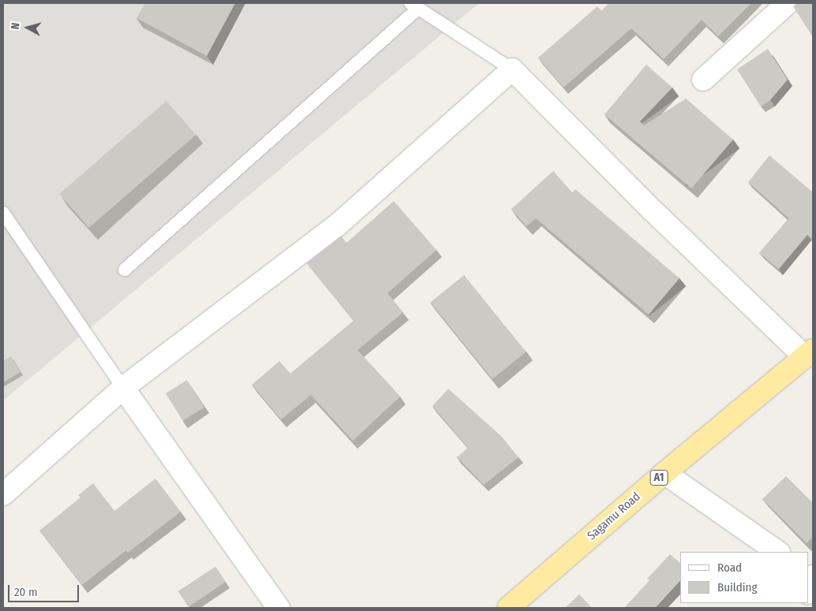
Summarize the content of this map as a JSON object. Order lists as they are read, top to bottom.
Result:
{
  "streets": {
    "highway": ["A1", "Sagamu Road"]
  },
  "legend": ["Road", "Building"],
  "scale_bar": "20 m",
  "north": "left"
}
